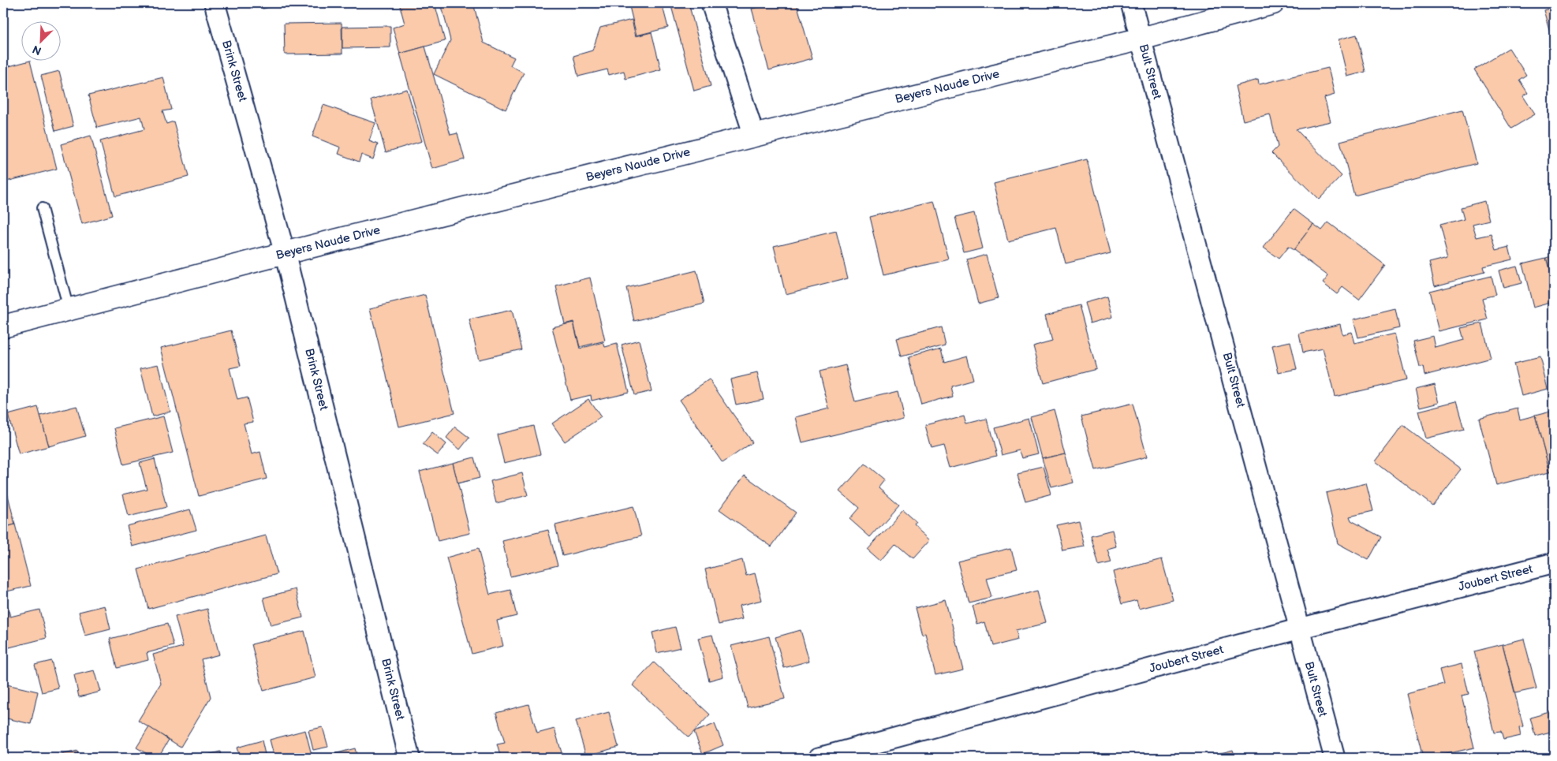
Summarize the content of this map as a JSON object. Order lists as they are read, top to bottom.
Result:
{
  "streets": {
    "street": [
      "Brink Street",
      "Bult Street",
      "Beyers Naude Drive",
      "Joubert Street"
    ]
  },
  "crossings": [
    ["Brink Street", "Beyers Naude Drive"],
    ["Bult Street", "Beyers Naude Drive"],
    ["Bult Street", "Joubert Street"]
  ],
  "north": "bottom left"
}
